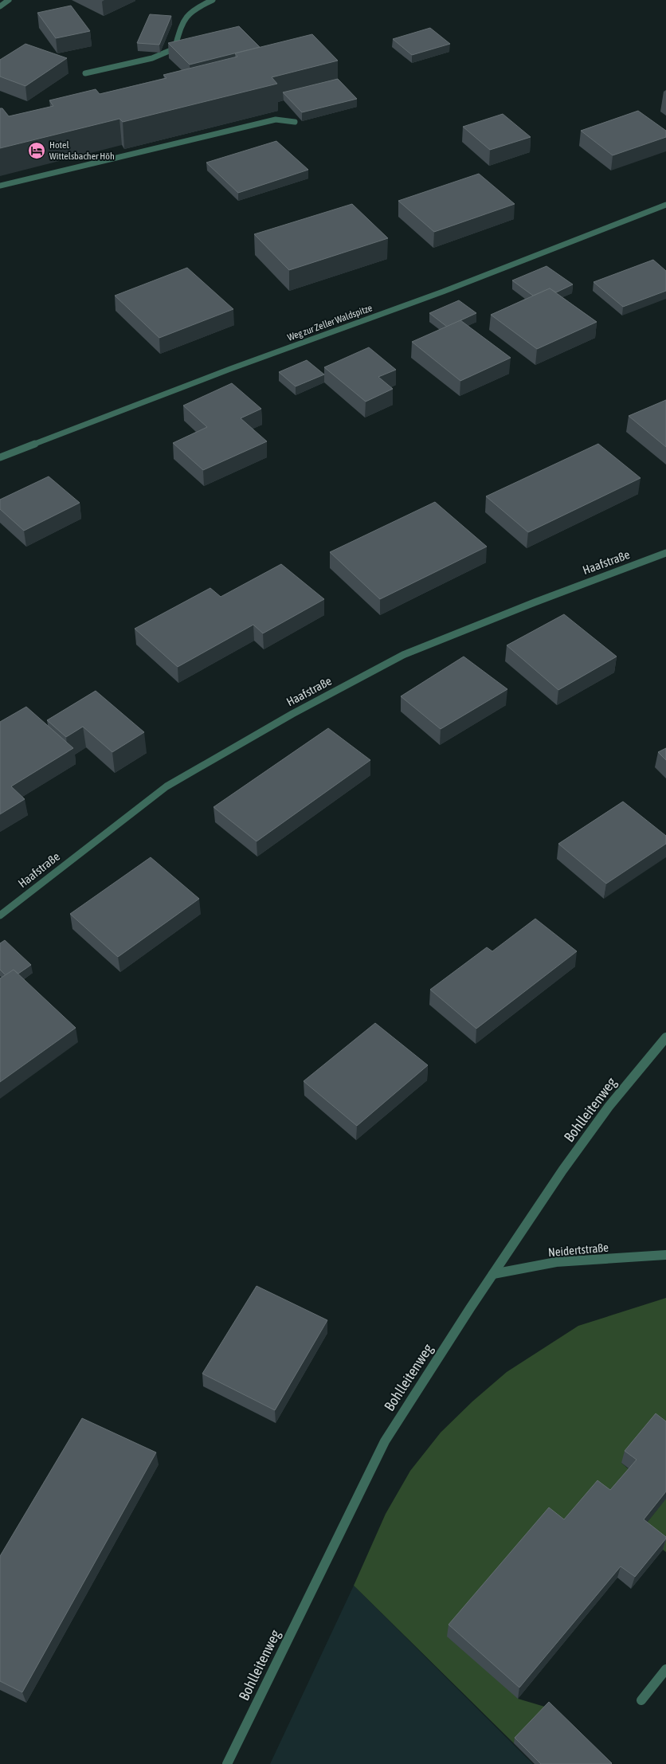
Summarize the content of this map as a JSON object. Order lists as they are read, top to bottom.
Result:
{
  "streets": {
    "street": [
      "Weg zur Zeller Waldspitze",
      "Haafstraße",
      "Bohlleitenweg",
      "Neidertstraße"
    ]
  },
  "crossings": [
    ["Bohlleitenweg", "Neidertstraße"]
  ],
  "places": {
    "hotel": ["Hotel Wittelsbacher Höh"]
  }
}
